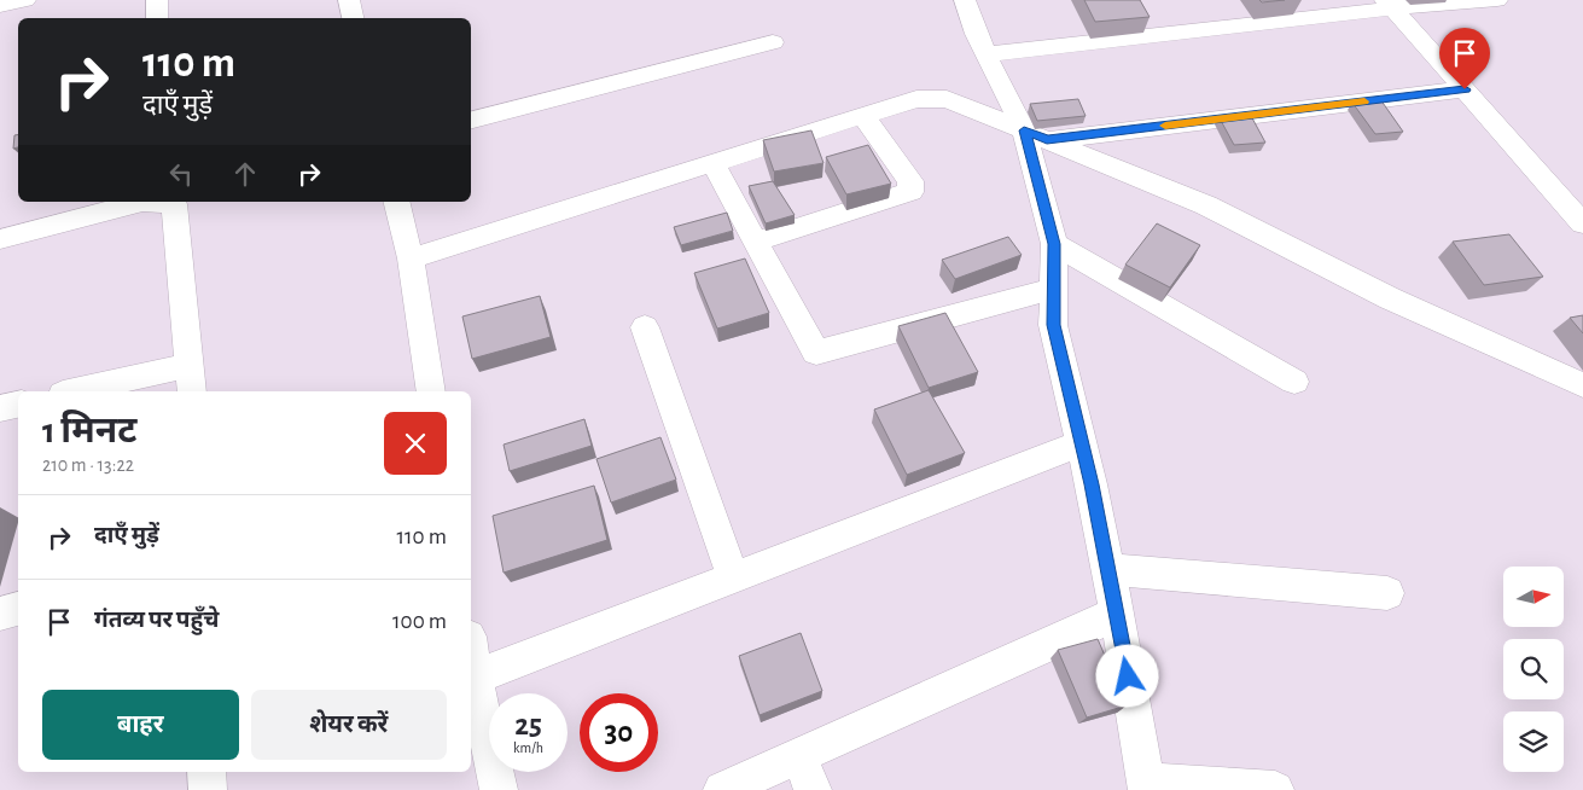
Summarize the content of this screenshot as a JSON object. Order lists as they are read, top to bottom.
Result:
{
  "north": "right",
  "page": {
    "turn": ["110 m", "दाएँ मुड़ें"],
    "heading": ["1 मिनट", "210 m · 13:22"],
    "list": [
      {
        "name": "दाएँ मुड़ें",
        "value": "110 m"
      },
      {
        "name": "गंतव्य पर पहुँचे",
        "value": "100 m"
      }
    ],
    "buttons": ["बाहर", "शेयर करें"],
    "speed": "25 km/h",
    "limit": "30"
  }
}
